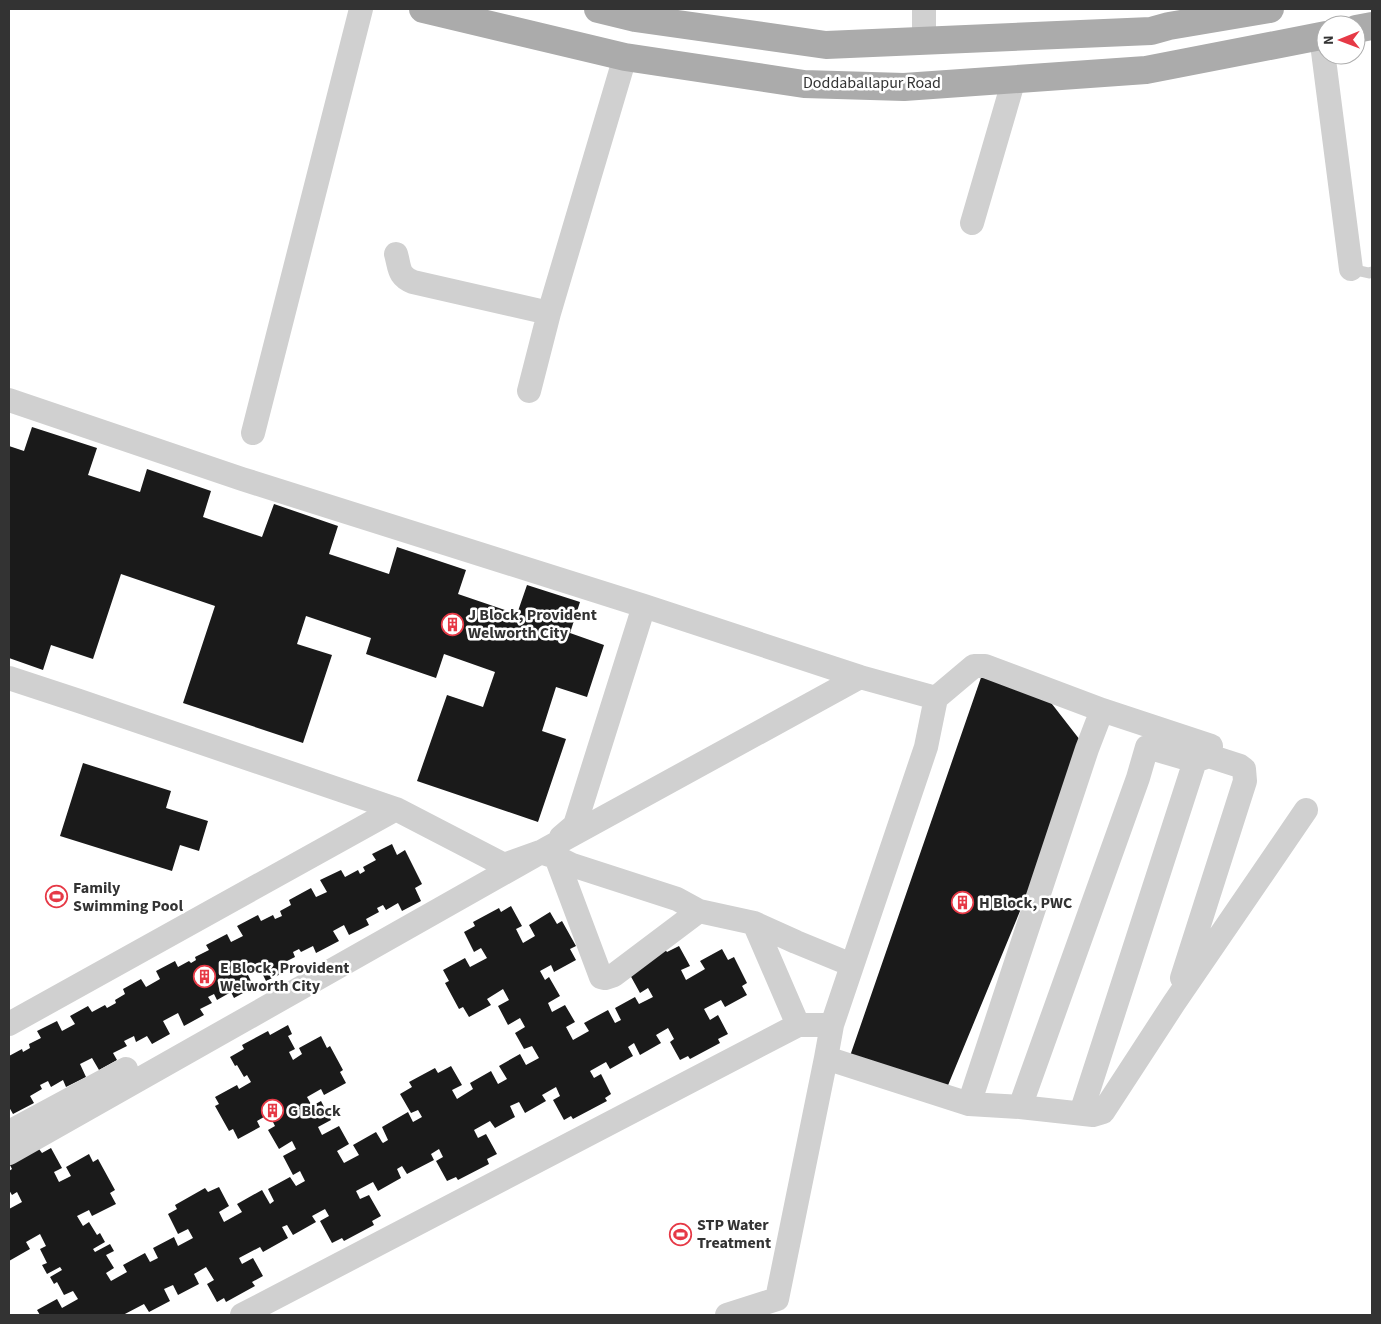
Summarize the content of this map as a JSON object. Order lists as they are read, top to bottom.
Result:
{
  "streets": {
    "main road": ["Doddaballapur Road"]
  },
  "places": {
    "building": [
      "J Block, Provident Welworth City",
      "H Block, PWC",
      "E Block, Provident Welworth City",
      "G Block"
    ],
    "sports": ["Family Swimming Pool", "STP Water Treatment"]
  },
  "north": "left"
}
